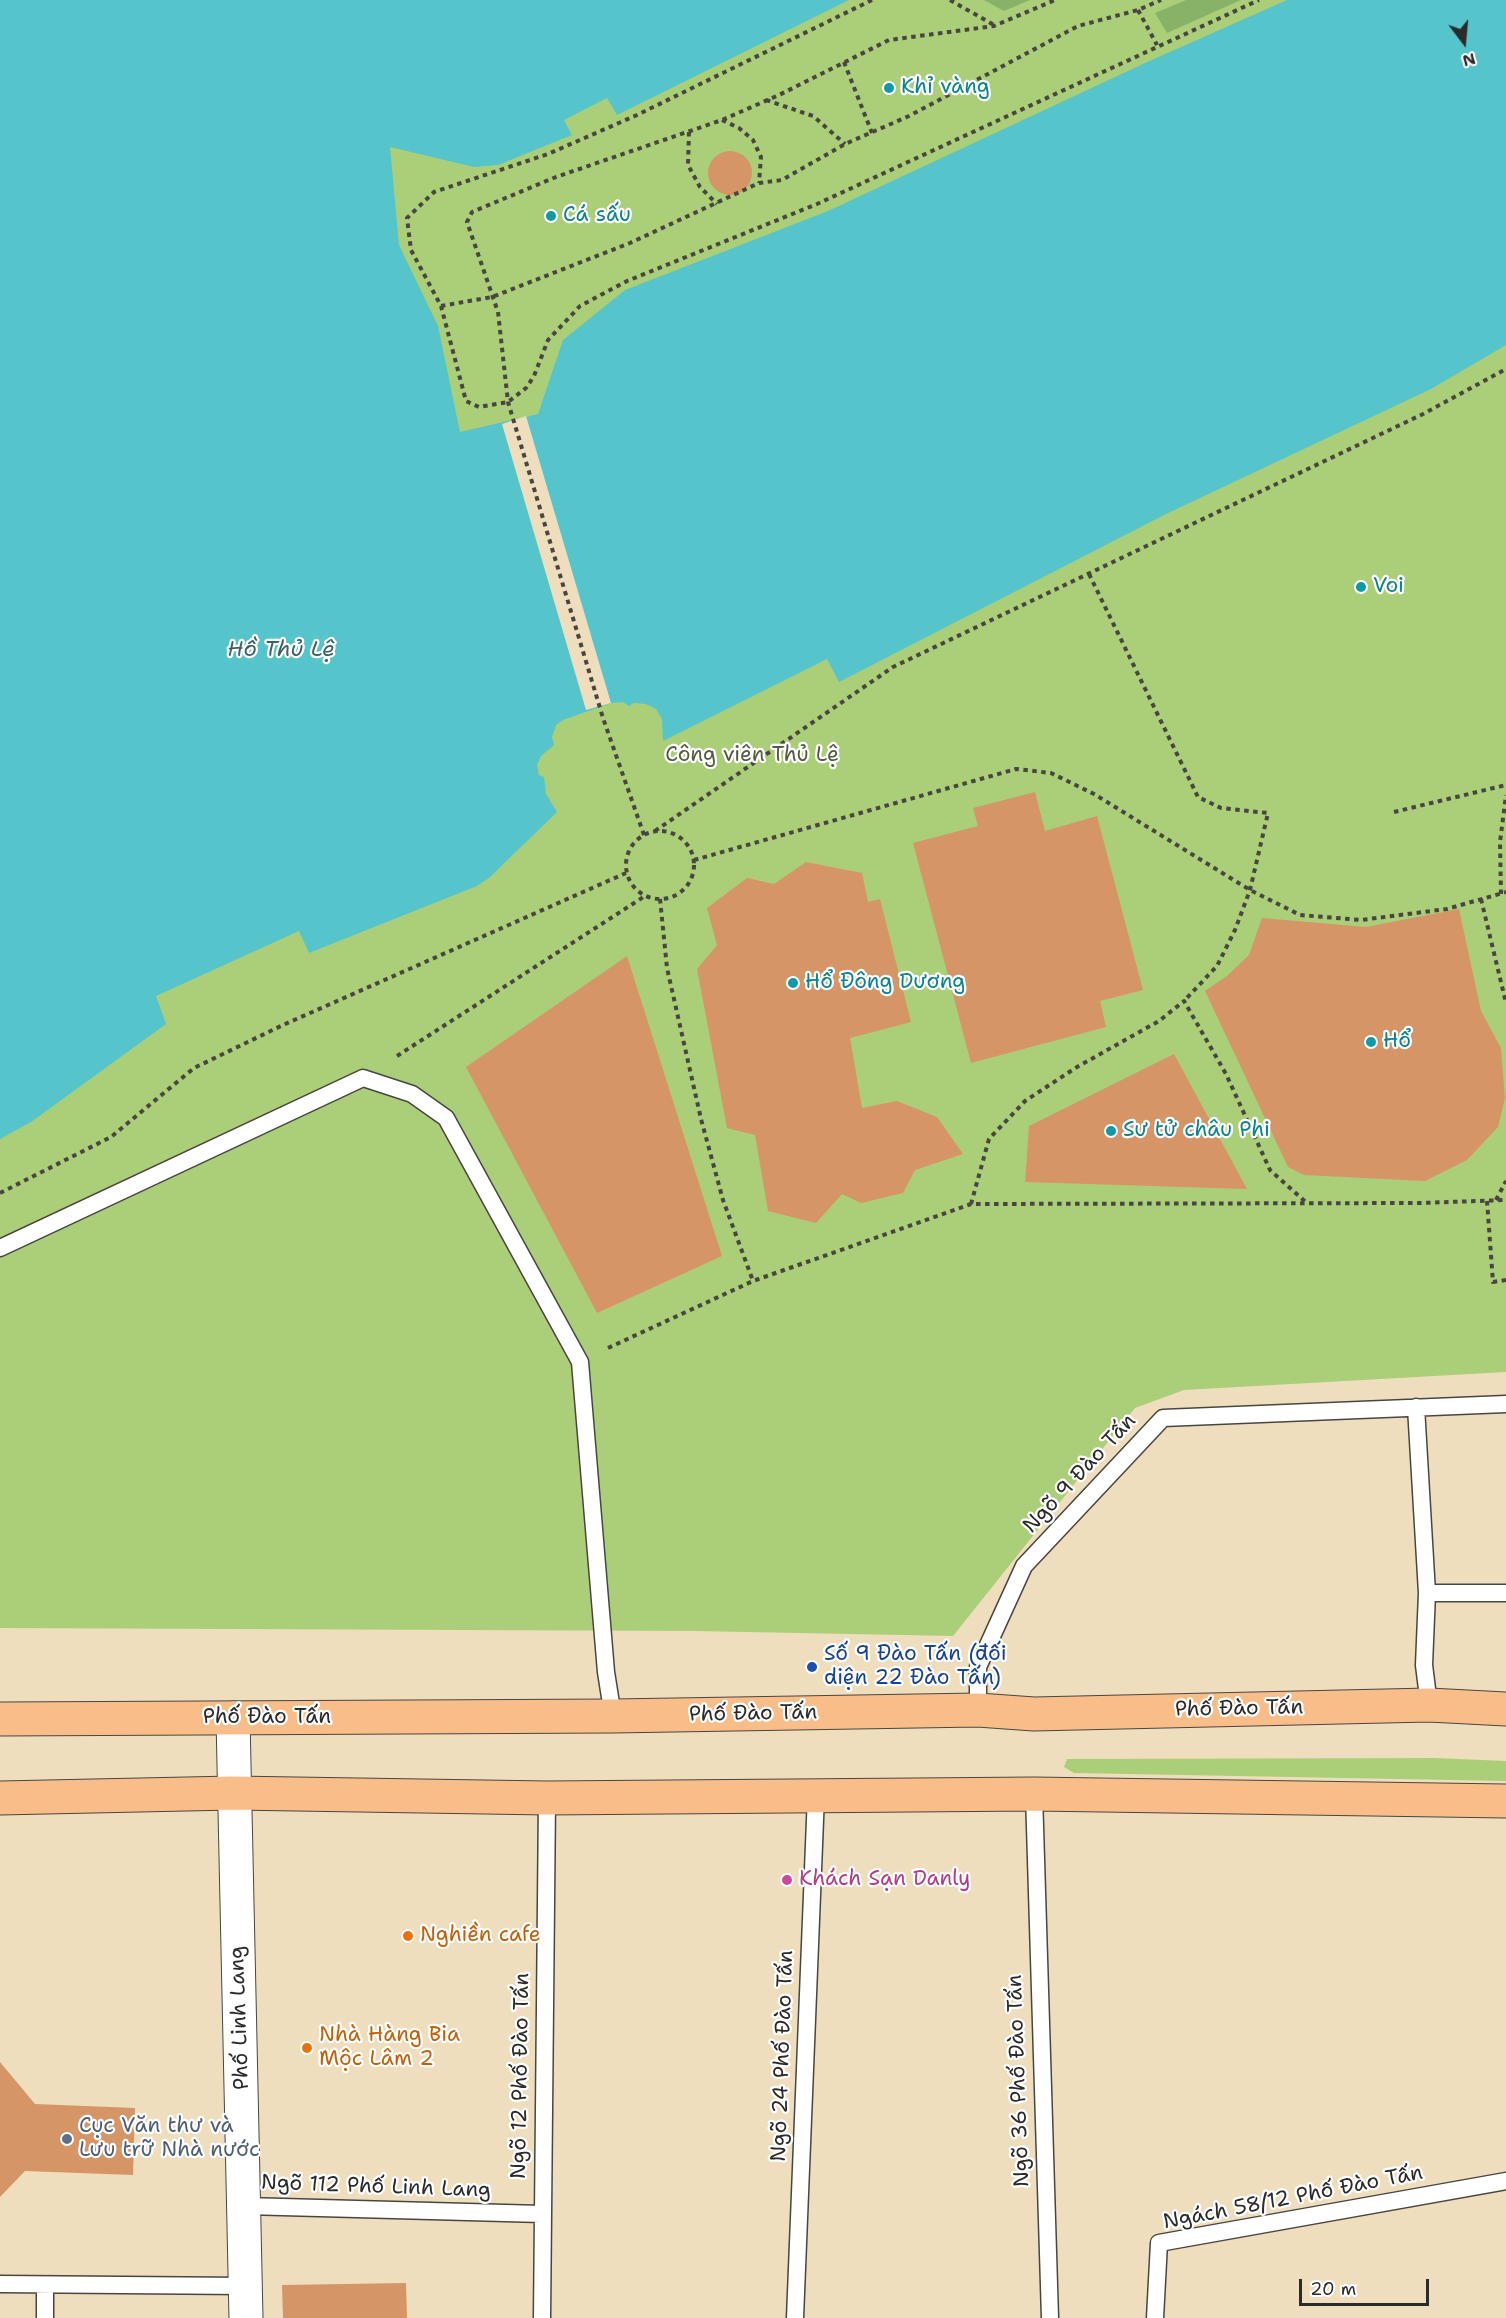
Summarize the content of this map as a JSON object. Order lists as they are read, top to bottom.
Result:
{
  "streets": {
    "main road": ["Phố Đào Tấn"],
    "street": ["Phố Linh Lang"],
    "lane": [
      "Ngõ 9 Đào Tấn",
      "Ngõ 24 Phố Đào Tấn",
      "Ngõ 12 Phố Đào Tấn",
      "Ngõ 36 Phố Đào Tấn",
      "Ngõ 112 Phố Linh Lang",
      "Ngách 58/12 Phố Đào Tấn"
    ]
  },
  "crossings": [
    ["Ngõ 9 Đào Tấn", "Phố Đào Tấn"],
    ["Phố Đào Tấn", "Phố Linh Lang"],
    ["Phố Linh Lang", "Ngõ 112 Phố Linh Lang"],
    ["Ngõ 12 Phố Đào Tấn", "Ngõ 112 Phố Linh Lang"]
  ],
  "water": ["Hồ Thủ Lệ"],
  "parks": ["Công viên Thủ Lệ"],
  "places": [
    "Khỉ vàng",
    "Cá sấu",
    "Voi",
    "Hổ Đông Dương",
    "Hổ",
    "Sư tử châu Phi",
    "Số 9 Đào Tấn (đối diện 22 Đào Tấn)",
    "Khách Sạn Danly",
    "Nghiền cafe",
    "Nhà Hàng Bia Mộc Lâm 2",
    "Cục Văn thư và Lưu trữ Nhà nước"
  ],
  "scale_bar": "20 m",
  "north": "bottom"
}
